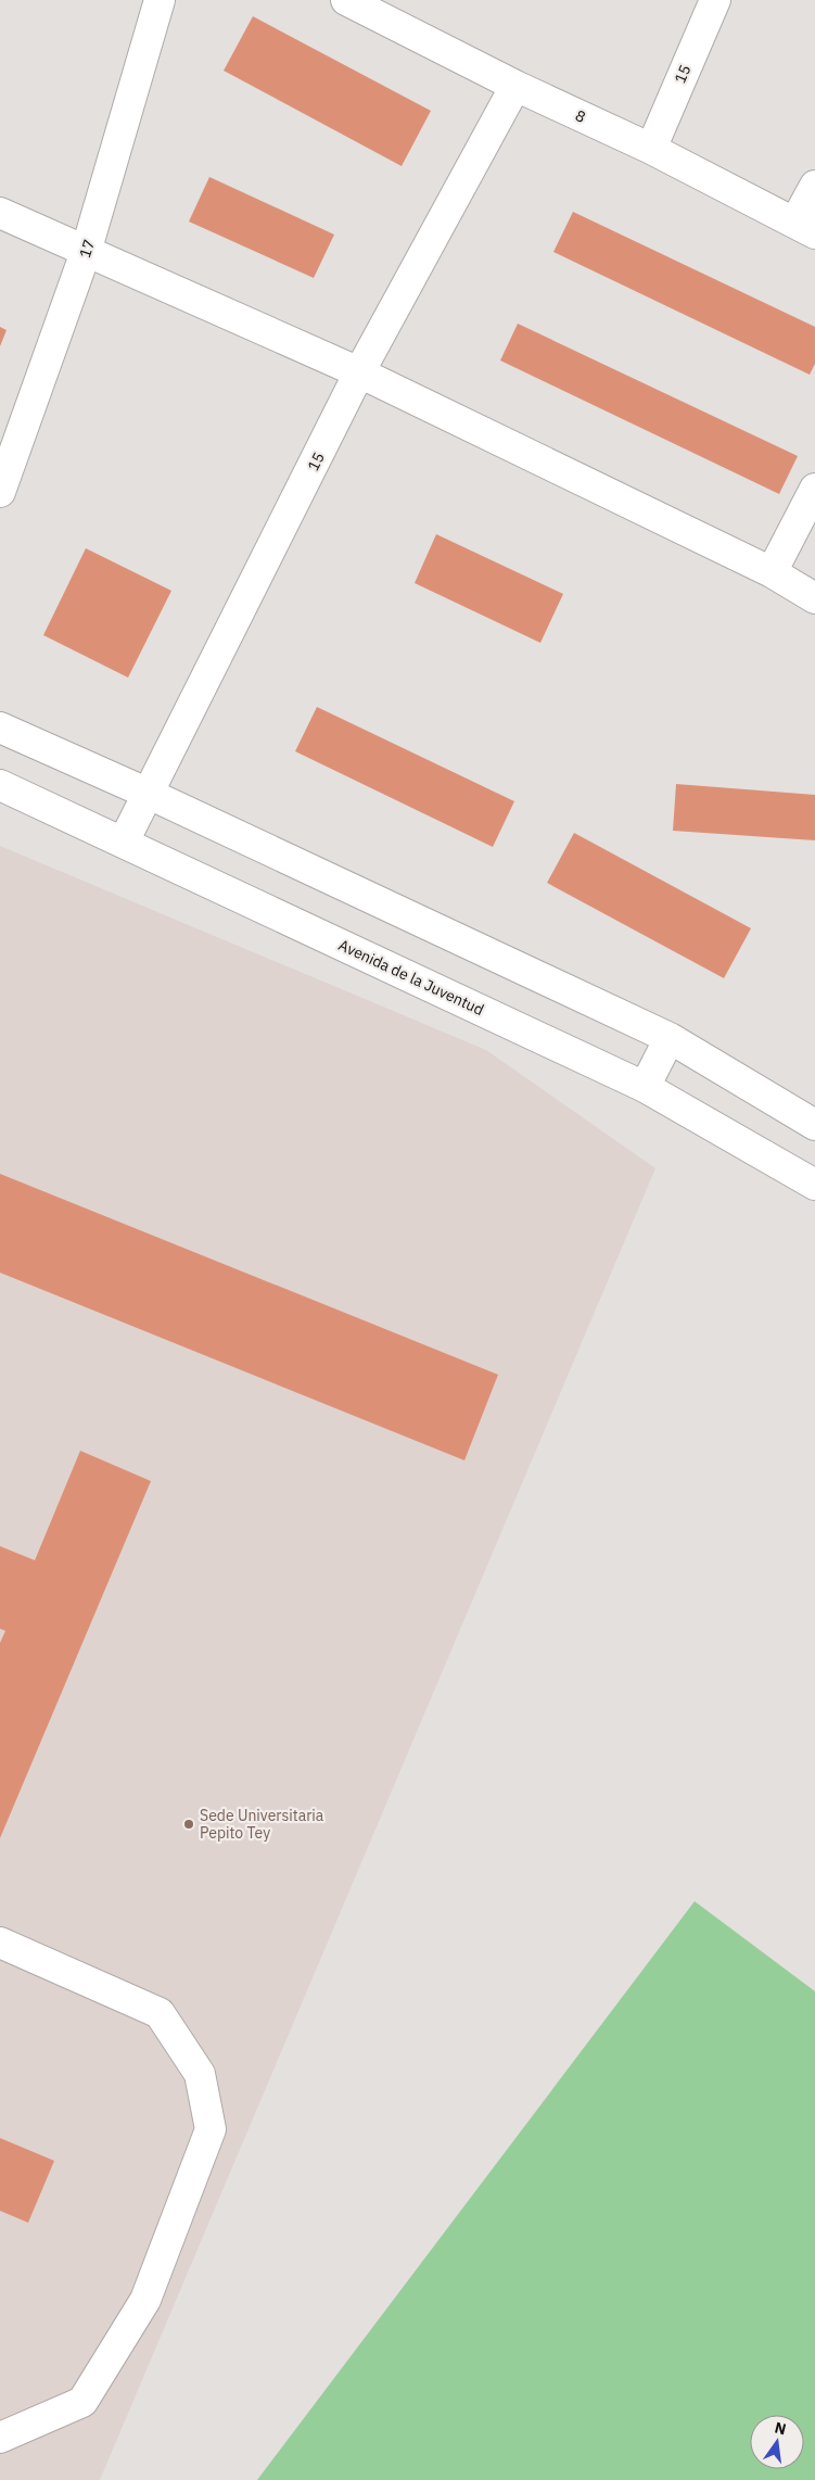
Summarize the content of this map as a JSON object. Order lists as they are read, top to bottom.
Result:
{
  "streets": {
    "street": [
      "15",
      "8",
      "17",
      "Avenida de la Juventud"
    ]
  },
  "crossings": [
    ["15", "8"],
    ["15", "Avenida de la Juventud"]
  ],
  "places": ["Sede Universitaria Pepito Tey"],
  "north": "top"
}
